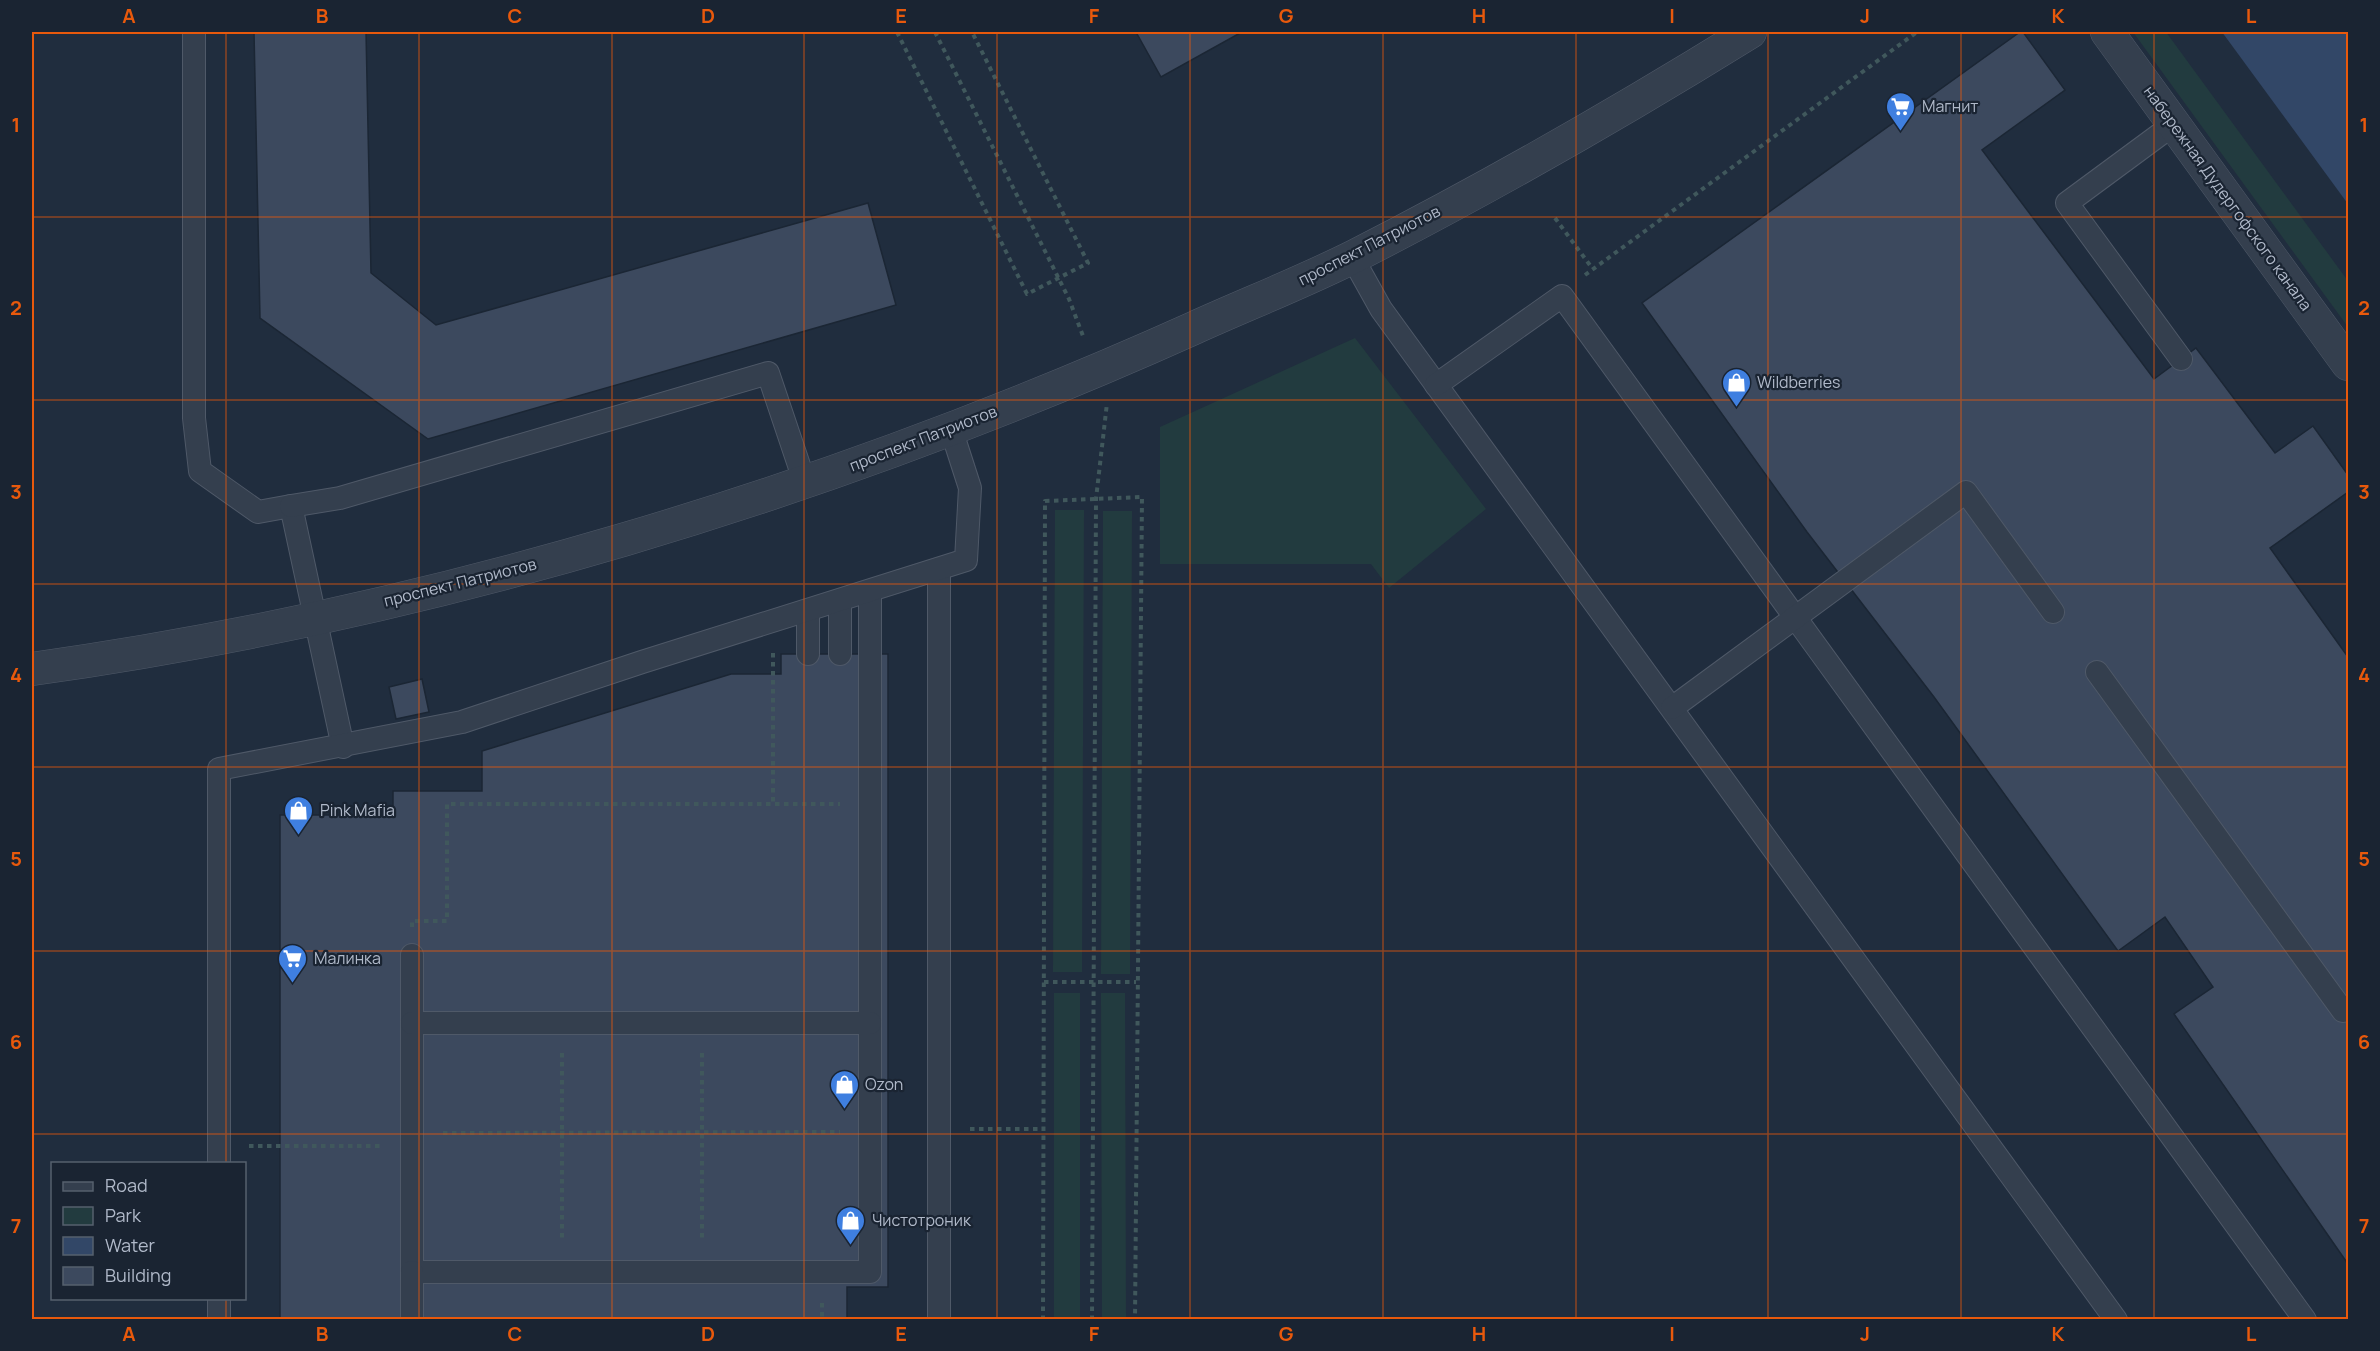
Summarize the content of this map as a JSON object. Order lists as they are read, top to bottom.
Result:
{
  "streets": {
    "street": ["набережная Дудергофского канала", "проспект Патриотов"]
  },
  "places": {
    "supermarket": ["Магнит", "Малинка"],
    "shop": [
      "Wildberries",
      "Pink Mafia",
      "Ozon",
      "Чистотроник"
    ]
  },
  "legend": [
    "Road",
    "Park",
    "Water",
    "Building"
  ],
  "grid": {
    "columns": [
      "A",
      "B",
      "C",
      "D",
      "E",
      "F",
      "G",
      "H",
      "I",
      "J",
      "K",
      "L"
    ],
    "rows": [
      "1",
      "2",
      "3",
      "4",
      "5",
      "6",
      "7"
    ]
  }
}
